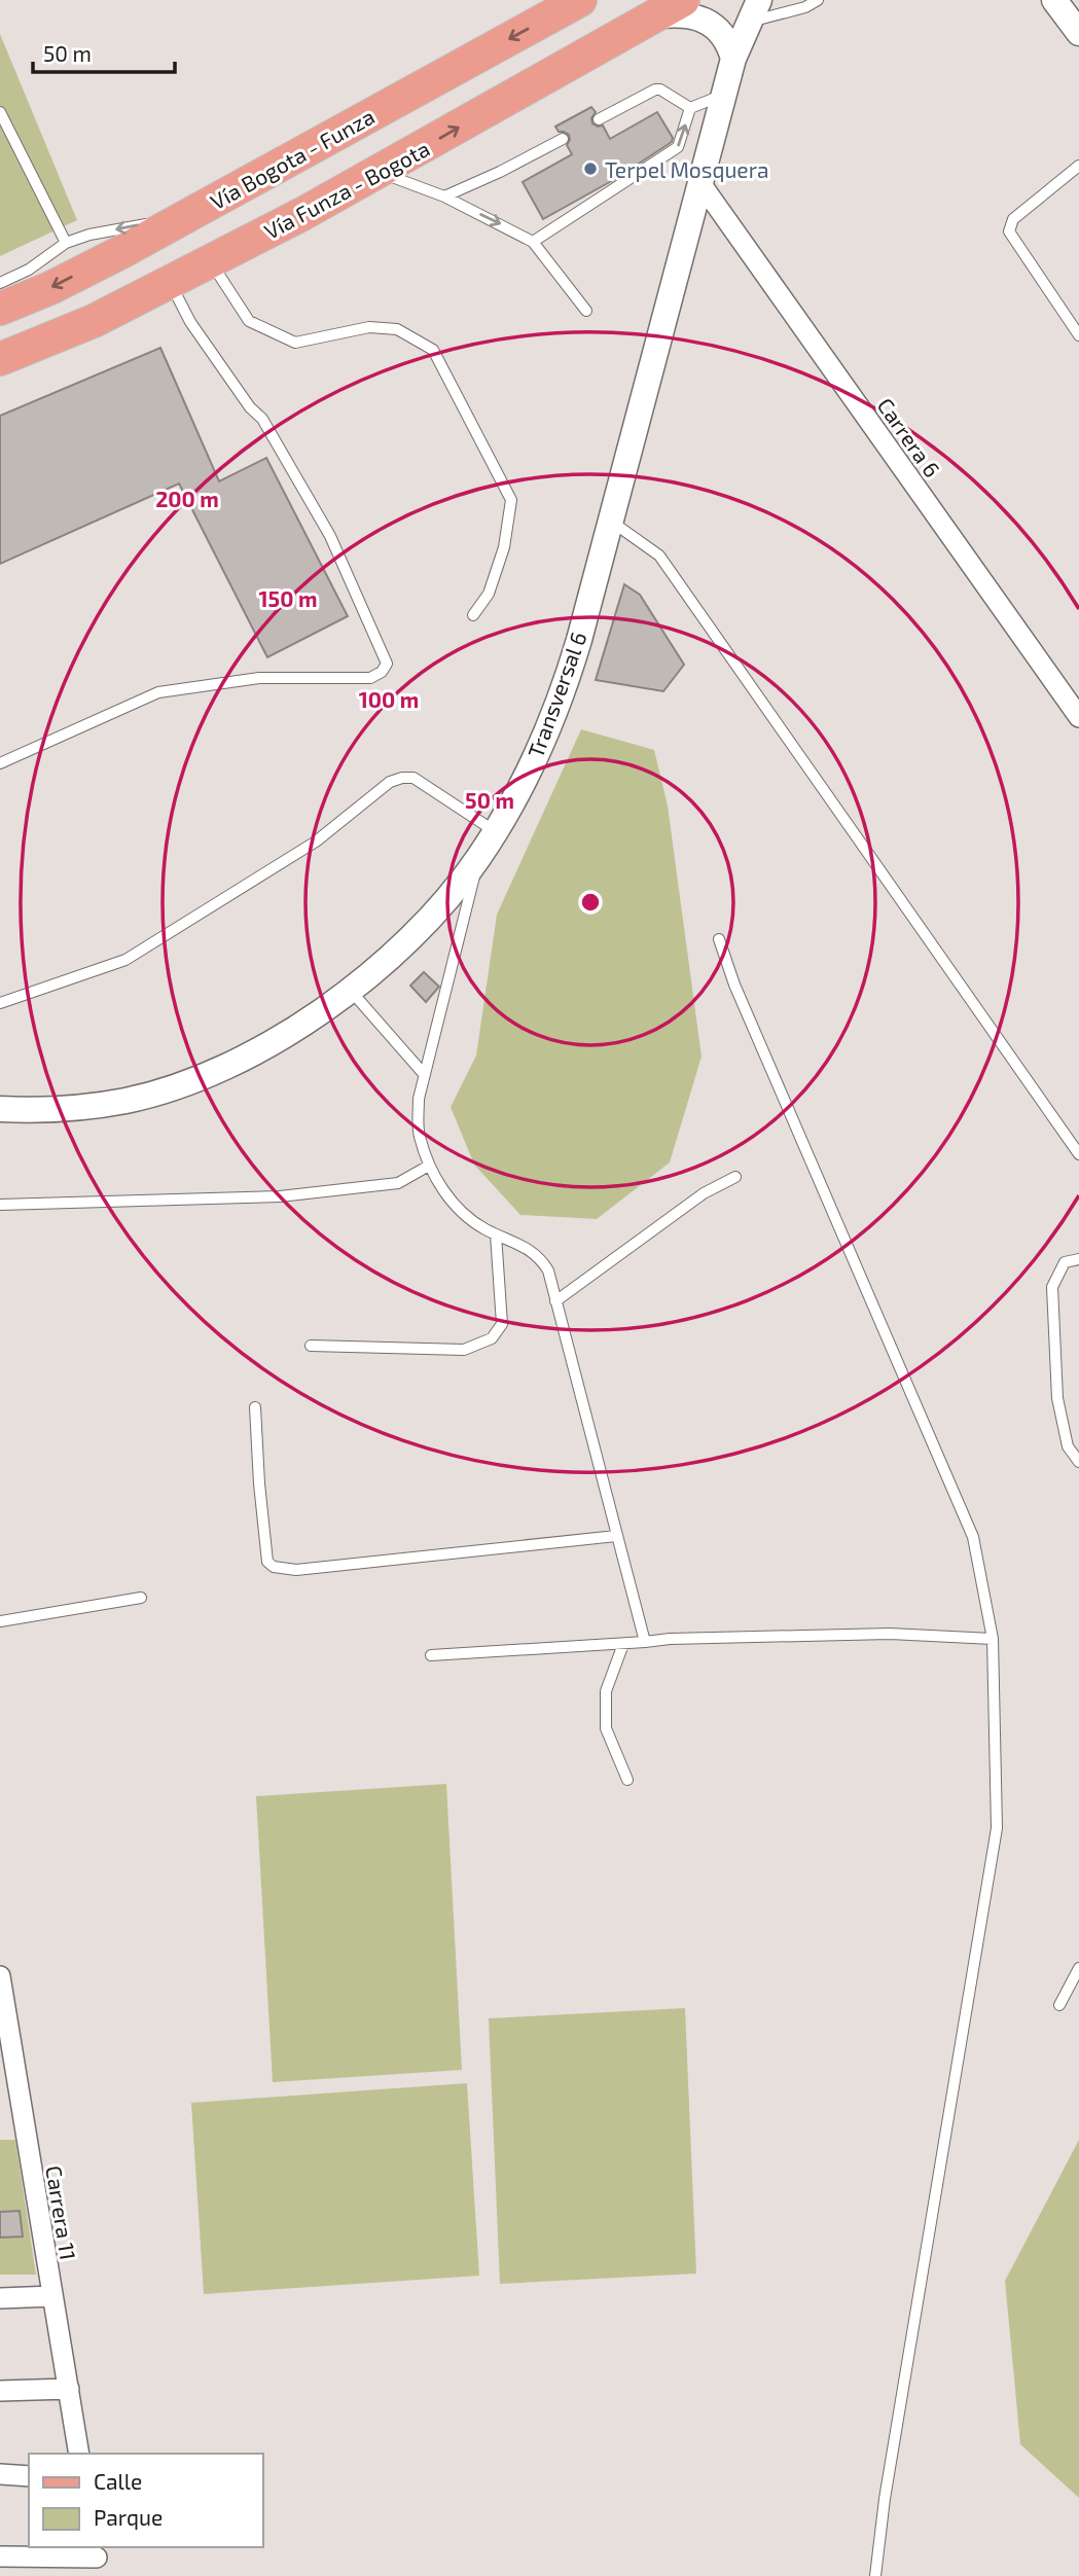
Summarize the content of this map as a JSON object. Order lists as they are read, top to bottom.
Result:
{
  "streets": {
    "main road": ["Vía Bogota - Funza", "Vía Funza - Bogota"],
    "street": ["Carrera 6", "Transversal 6", "Carrera 11"]
  },
  "crossings": [
    ["Carrera 6", "Transversal 6"]
  ],
  "one_way": ["Vía Bogota - Funza", "Vía Funza - Bogota"],
  "places": ["Terpel Mosquera"],
  "legend": ["Calle", "Parque"],
  "scale_bar": "50 m",
  "rings": [
    "200 m",
    "150 m",
    "100 m",
    "50 m"
  ]
}
